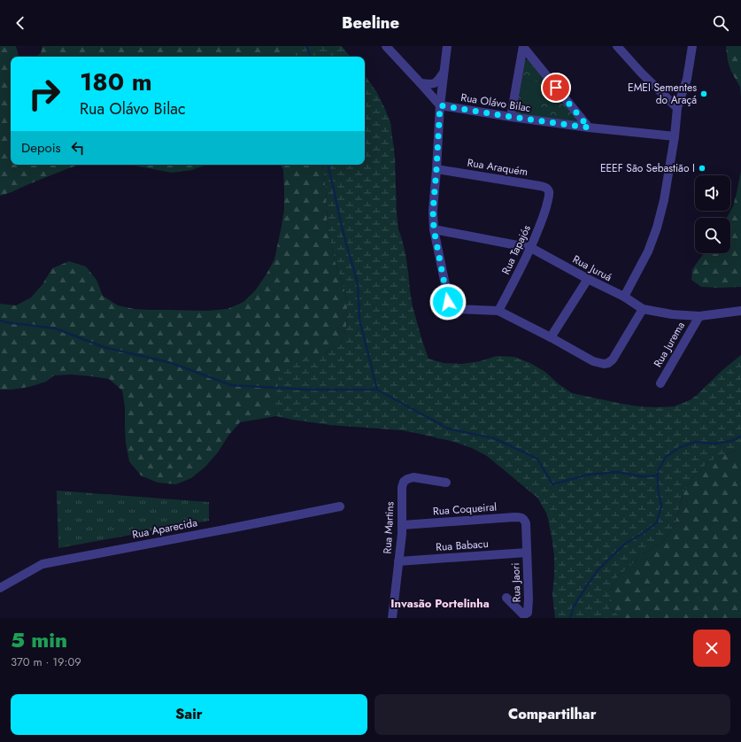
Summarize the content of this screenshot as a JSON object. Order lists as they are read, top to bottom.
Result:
{
  "streets": {
    "street": [
      "Rua Olávo Bilac",
      "Rua Araquém",
      "Rua Tapajós",
      "Rua Juruá",
      "Rua Jurema",
      "Rua Coqueiral",
      "Rua Martins",
      "Rua Aparecida",
      "Rua Babacu",
      "Rua Jaori"
    ]
  },
  "crossings": [
    ["Rua Araquém", "Rua Tapajós"],
    ["Rua Tapajós", "Rua Juruá"],
    ["Rua Juruá", "Rua Jurema"],
    ["Rua Coqueiral", "Rua Martins"],
    ["Rua Coqueiral", "Rua Jaori"],
    ["Rua Martins", "Rua Babacu"],
    ["Rua Babacu", "Rua Jaori"]
  ],
  "districts": ["Invasão Portelinha"],
  "places": ["EMEI Sementes do Araçá", "EEEF São Sebastião I"],
  "page": {
    "header": "Beeline",
    "turn": ["180 m", "Rua Olávo Bilac"],
    "then": "Depois",
    "heading": ["5 min", "370 m · 19:09"],
    "buttons": ["Sair", "Compartilhar"]
  }
}
